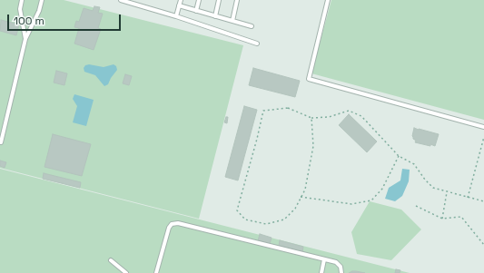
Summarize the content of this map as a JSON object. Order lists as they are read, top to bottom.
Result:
{
  "scale_bar": "100 m"
}
